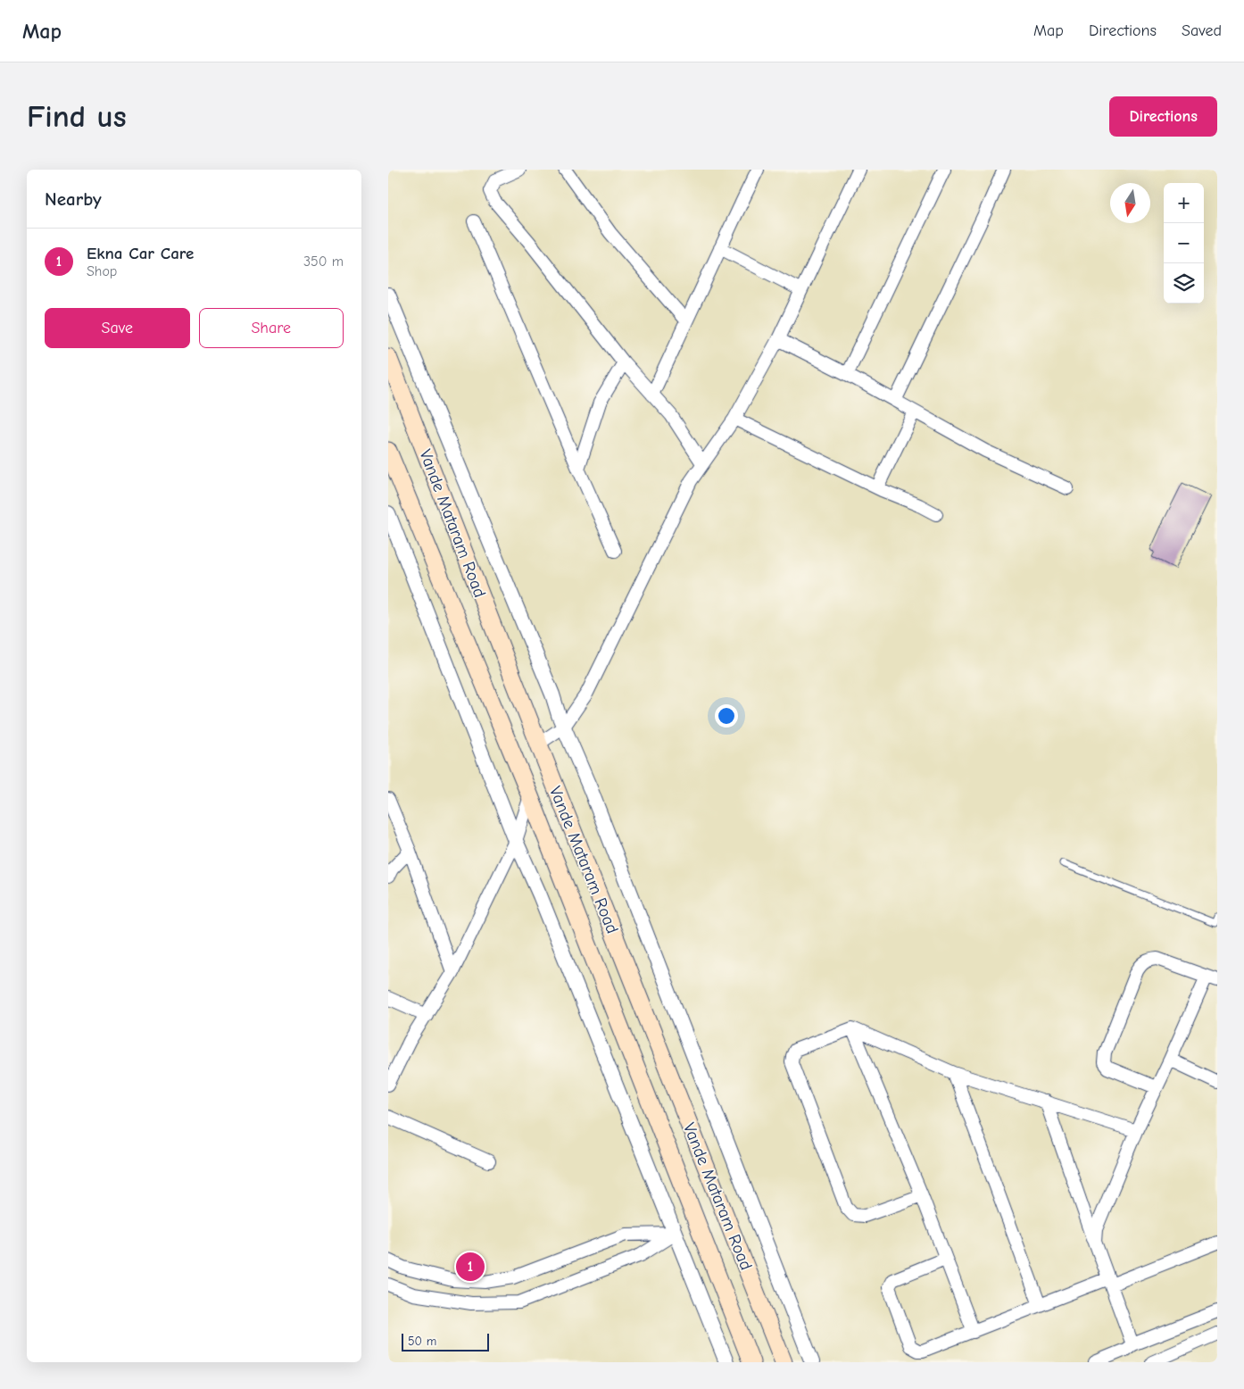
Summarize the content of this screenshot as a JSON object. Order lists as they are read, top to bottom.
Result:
{
  "streets": {
    "main road": ["Vande Mataram Road"]
  },
  "scale_bar": "50 m",
  "north": "bottom",
  "page": {
    "header": "Map",
    "nav": ["Map", "Directions", "Saved"],
    "buttons": [
      "Directions",
      ["Save", "Share"]
    ],
    "title": "Find us",
    "heading": "Nearby",
    "map_buttons": ["+", "−"],
    "list": [
      {
        "mark": "1",
        "name": "Ekna Car Care",
        "note": "Shop",
        "value": "350 m"
      }
    ],
    "pins": "1",
    "scale": "50 m"
  }
}
